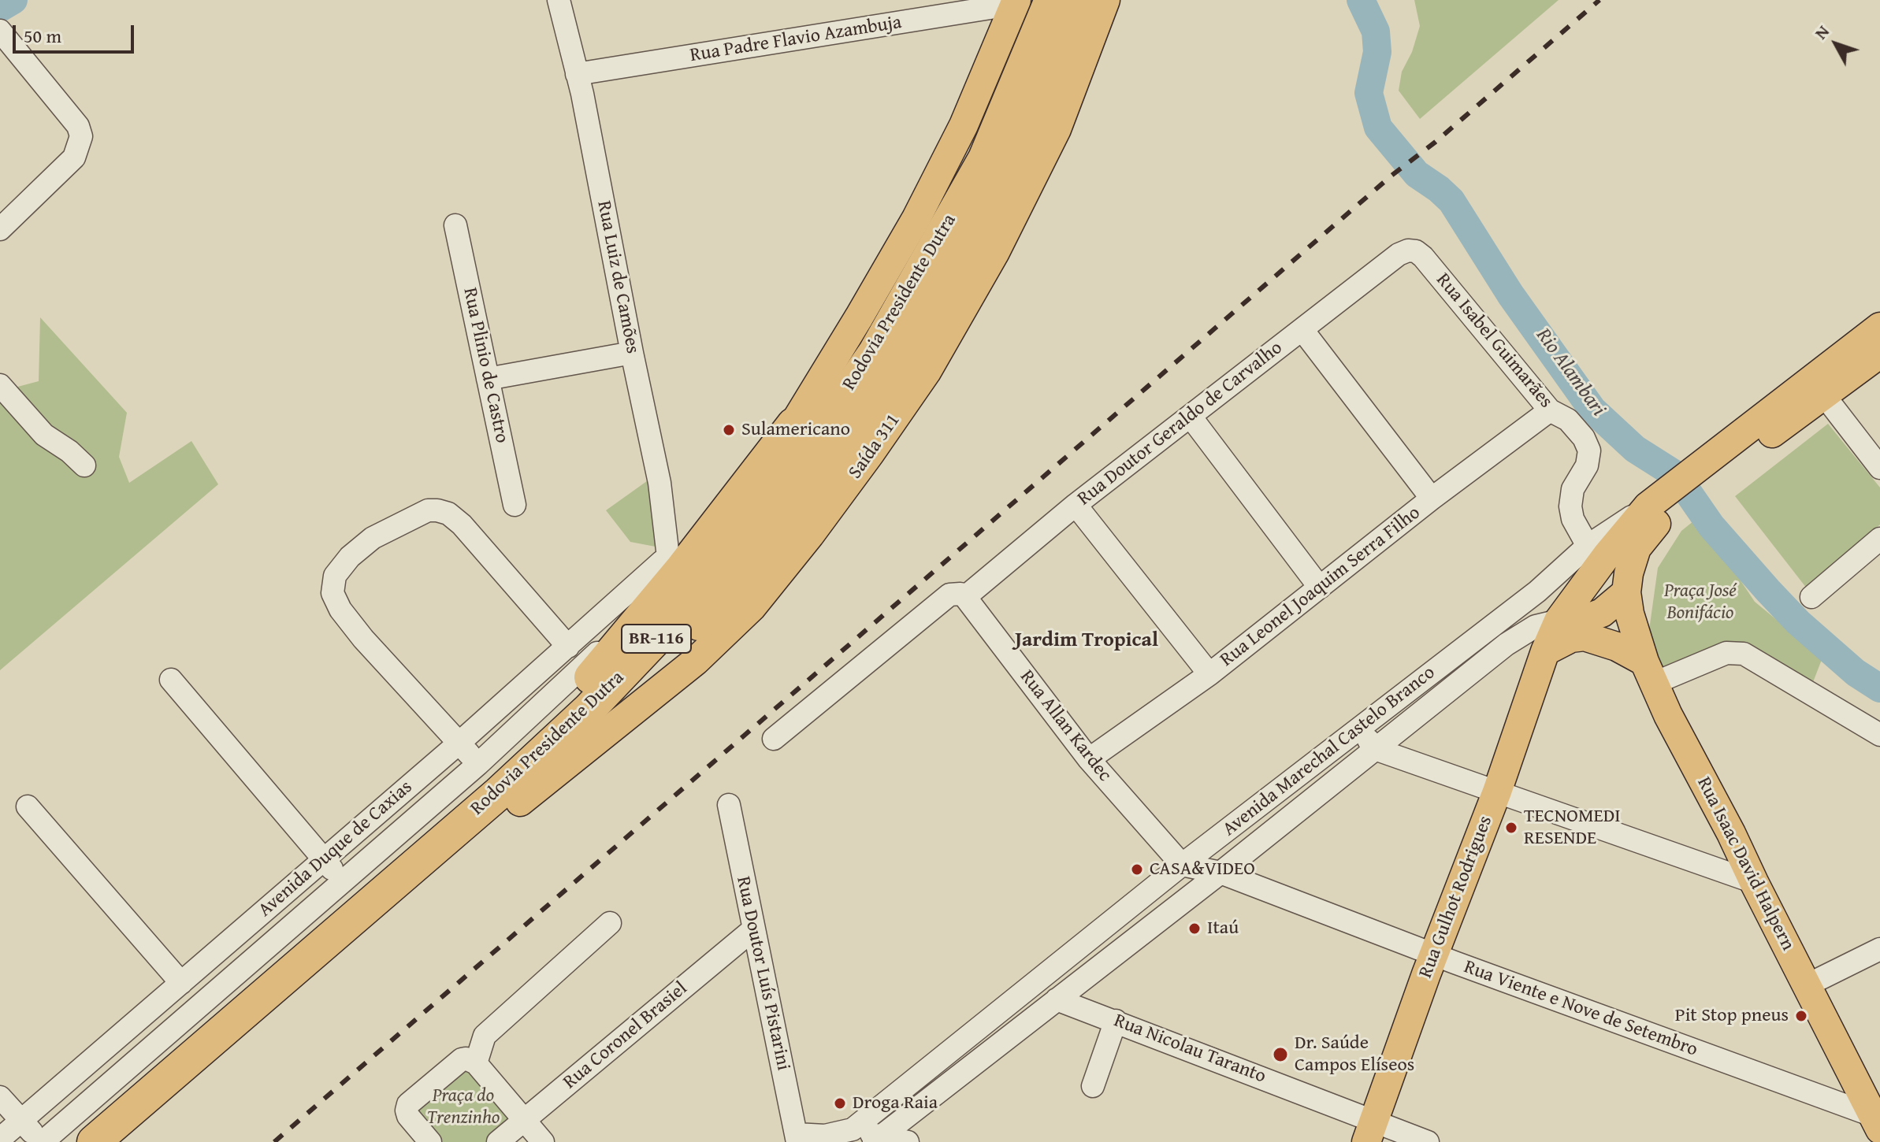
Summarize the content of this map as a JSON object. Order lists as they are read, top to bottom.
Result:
{
  "streets": {
    "highway": ["Rodovia Presidente Dutra", "BR-116"],
    "main road": [
      "Saída 311",
      "Avenida Marechal Castelo Branco",
      "Rua Isaac David Halpern",
      "Rua Gulhot Rodrigues"
    ],
    "street": [
      "Rua Padre Flavio Azambuja",
      "Rua Luiz de Camões",
      "Rua Isabel Guimarães",
      "Rua Plinio de Castro",
      "Rua Doutor Geraldo de Carvalho",
      "Rua Leonel Joaquim Serra Filho",
      "Rua Allan Kardec",
      "Avenida Duque de Caxias",
      "Rua Doutor Luís Pistarini",
      "Rua Viente e Nove de Setembro",
      "Rua Coronel Brasiel",
      "Rua Nicolau Taranto"
    ]
  },
  "crossings": [
    ["Rua Padre Flavio Azambuja", "Rua Luiz de Camões"],
    ["Rua Luiz de Camões", "Avenida Duque de Caxias"],
    ["Rodovia Presidente Dutra", "Saída 311"],
    ["Rua Isabel Guimarães", "Rua Doutor Geraldo de Carvalho"],
    ["Rua Isabel Guimarães", "Rua Leonel Joaquim Serra Filho"],
    ["Rua Isabel Guimarães", "Avenida Marechal Castelo Branco"],
    ["Rua Doutor Geraldo de Carvalho", "Rua Allan Kardec"],
    ["Rua Leonel Joaquim Serra Filho", "Rua Allan Kardec"],
    ["Rua Allan Kardec", "Avenida Marechal Castelo Branco"],
    ["Rua Allan Kardec", "Rua Viente e Nove de Setembro"],
    ["Avenida Marechal Castelo Branco", "Rua Isaac David Halpern"],
    ["Avenida Marechal Castelo Branco", "Rua Gulhot Rodrigues"],
    ["Avenida Marechal Castelo Branco", "Rua Doutor Luís Pistarini"],
    ["Avenida Marechal Castelo Branco", "Rua Viente e Nove de Setembro"],
    ["Avenida Marechal Castelo Branco", "Rua Nicolau Taranto"],
    ["Rua Isaac David Halpern", "Rua Viente e Nove de Setembro"],
    ["Rua Gulhot Rodrigues", "Rua Viente e Nove de Setembro"],
    ["Rua Gulhot Rodrigues", "Rua Nicolau Taranto"],
    ["Rua Doutor Luís Pistarini", "Rua Coronel Brasiel"]
  ],
  "districts": ["Jardim Tropical"],
  "water": ["Rio Alambari"],
  "parks": ["Praça José Bonifácio", "Praça do Trenzinho"],
  "places": [
    "Sulamericano",
    "TECNOMEDI RESENDE",
    "CASA&VIDEO",
    "Itaú",
    "Pit Stop pneus",
    "Dr. Saúde Campos Elíseos",
    "Droga Raia"
  ],
  "scale_bar": "50 m",
  "north": "top left"
}
